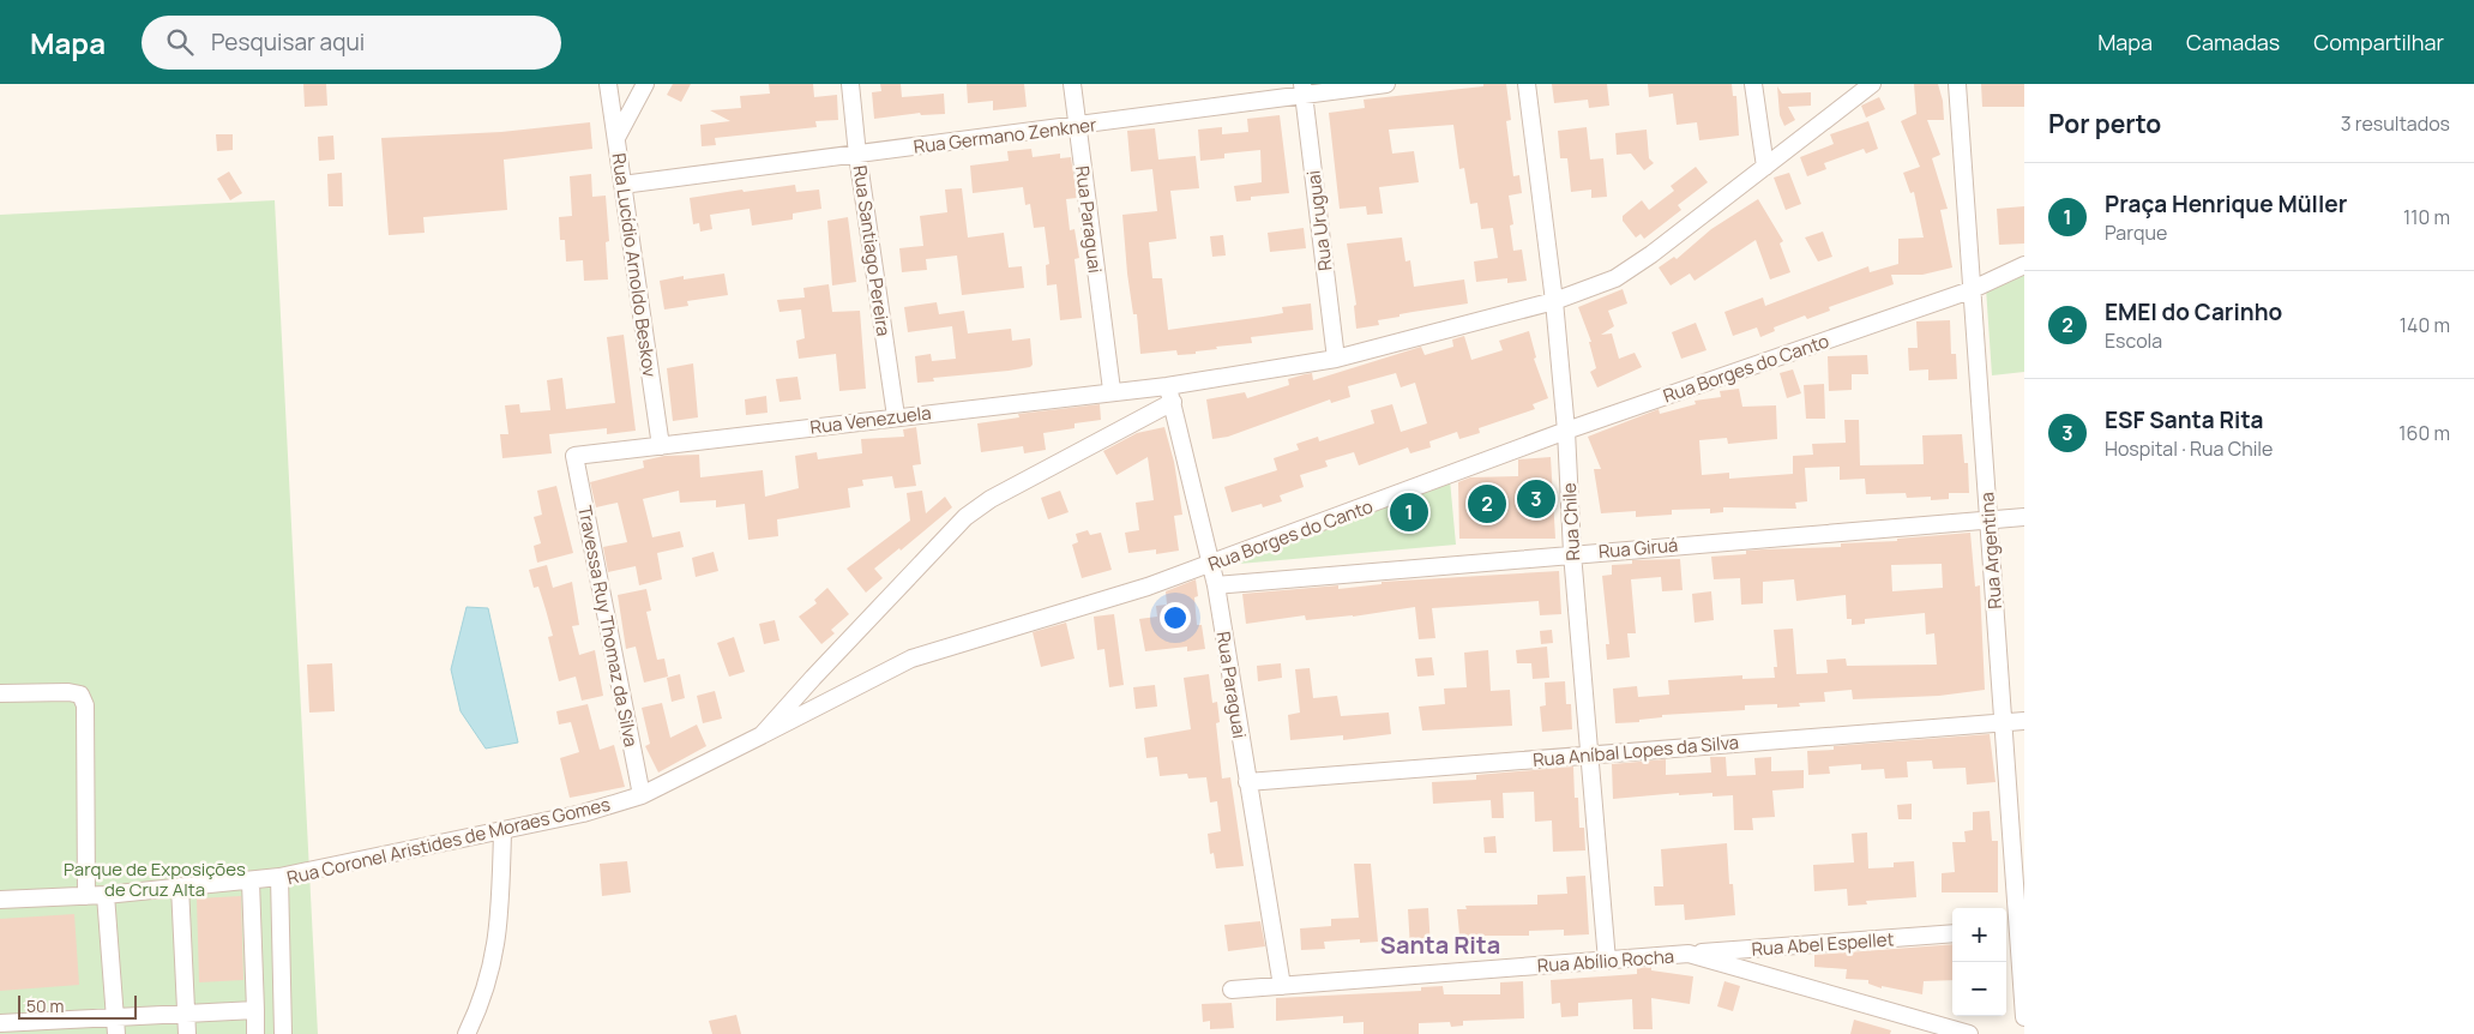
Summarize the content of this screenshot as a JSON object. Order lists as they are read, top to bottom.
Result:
{
  "streets": {
    "street": [
      "Rua Germano Zenkner",
      "Rua Paraguai",
      "Rua Uruguai",
      "Rua Santiago Pereira",
      "Rua Lucídio Arnoldo Beskov",
      "Rua Borges do Canto",
      "Rua Venezuela",
      "Rua Chile",
      "Rua Giruá",
      "Rua Argentina",
      "Travessa Ruy Thomaz da Silva",
      "Rua Aníbal Lopes da Silva",
      "Rua Coronel Aristides de Moraes Gomes",
      "Rua Abel Espellet",
      "Rua Abílio Rocha"
    ]
  },
  "crossings": [
    ["Rua Germano Zenkner", "Rua Paraguai"],
    ["Rua Germano Zenkner", "Rua Uruguai"],
    ["Rua Germano Zenkner", "Rua Santiago Pereira"],
    ["Rua Germano Zenkner", "Rua Lucídio Arnoldo Beskov"],
    ["Rua Paraguai", "Rua Borges do Canto"],
    ["Rua Paraguai", "Rua Venezuela"],
    ["Rua Paraguai", "Rua Giruá"],
    ["Rua Paraguai", "Rua Aníbal Lopes da Silva"],
    ["Rua Paraguai", "Rua Coronel Aristides de Moraes Gomes"],
    ["Rua Paraguai", "Rua Abílio Rocha"],
    ["Rua Santiago Pereira", "Rua Venezuela"],
    ["Rua Lucídio Arnoldo Beskov", "Rua Venezuela"],
    ["Rua Borges do Canto", "Rua Chile"],
    ["Rua Borges do Canto", "Rua Argentina"],
    ["Rua Borges do Canto", "Rua Coronel Aristides de Moraes Gomes"],
    ["Rua Venezuela", "Travessa Ruy Thomaz da Silva"],
    ["Rua Chile", "Rua Giruá"],
    ["Rua Chile", "Rua Aníbal Lopes da Silva"],
    ["Rua Chile", "Rua Abílio Rocha"],
    ["Rua Giruá", "Rua Argentina"],
    ["Rua Argentina", "Rua Aníbal Lopes da Silva"],
    ["Travessa Ruy Thomaz da Silva", "Rua Coronel Aristides de Moraes Gomes"],
    ["Rua Abel Espellet", "Rua Abílio Rocha"]
  ],
  "districts": ["Santa Rita"],
  "parks": ["Parque de Exposições de Cruz Alta"],
  "scale_bar": "50 m",
  "page": {
    "header": "Mapa",
    "search": "Pesquisar aqui",
    "nav": ["Mapa", "Camadas", "Compartilhar"],
    "heading": ["Por perto", "3 resultados"],
    "list": [
      {
        "mark": "1",
        "name": "Praça Henrique Müller",
        "note": "Parque",
        "value": "110 m"
      },
      {
        "mark": "2",
        "name": "EMEI do Carinho",
        "note": "Escola",
        "value": "140 m"
      },
      {
        "mark": "3",
        "name": "ESF Santa Rita",
        "note": "Hospital · Rua Chile",
        "value": "160 m"
      }
    ],
    "pins": ["3", "2", "1"],
    "map_buttons": ["+", "−"],
    "scale": "50 m"
  }
}
